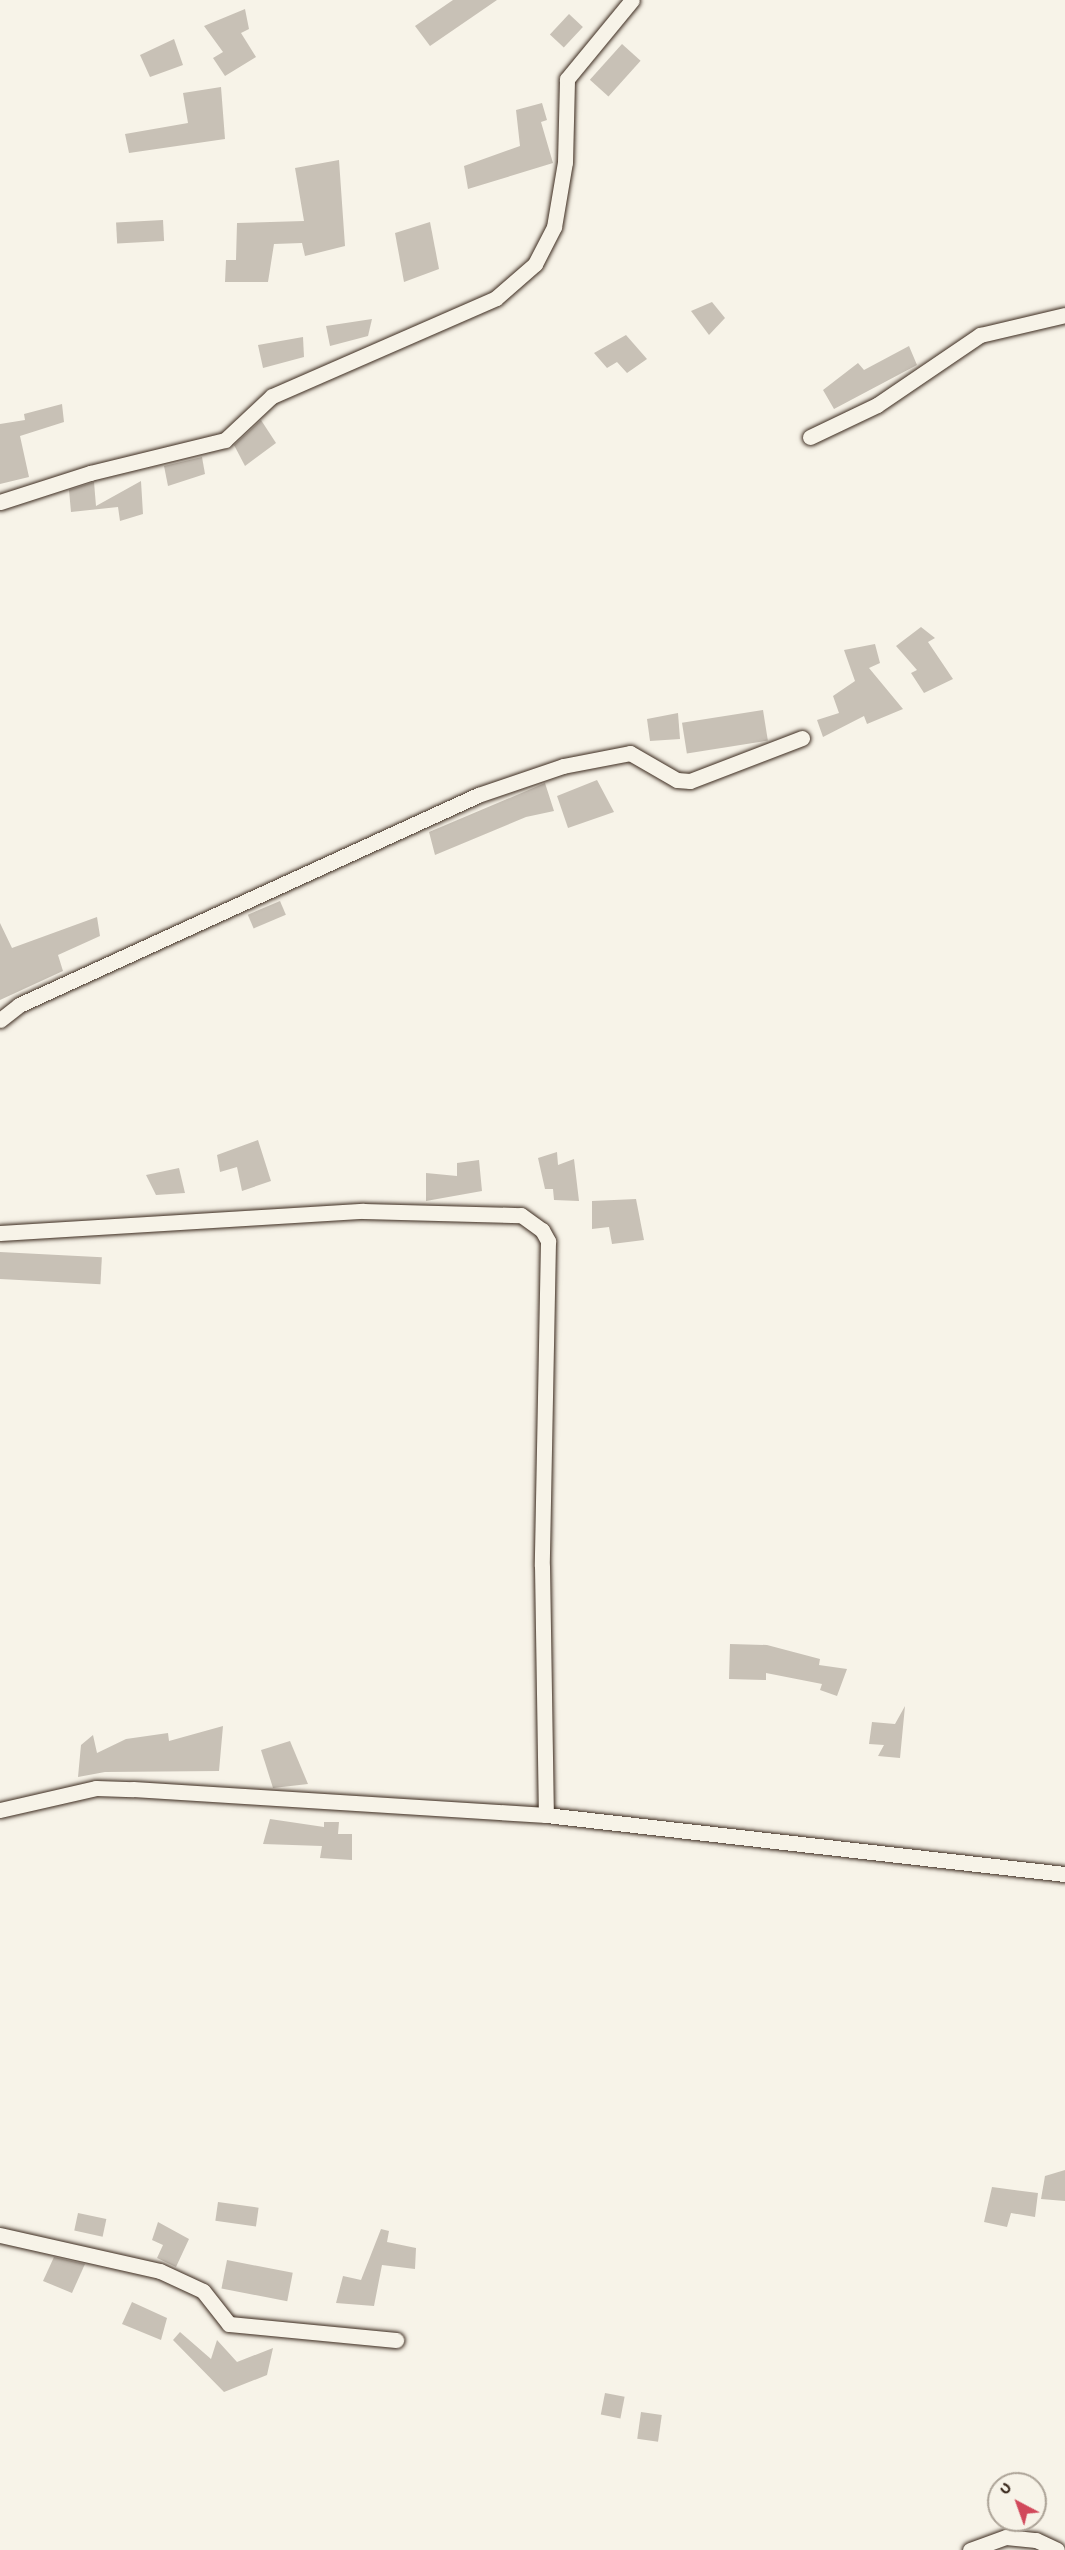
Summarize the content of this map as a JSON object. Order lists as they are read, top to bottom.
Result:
{
  "north": "top left"
}
